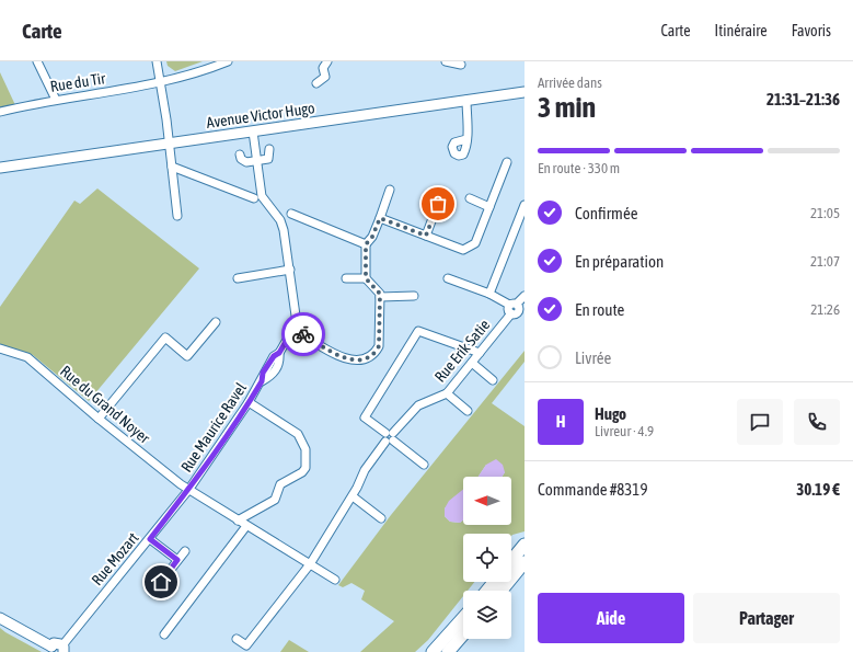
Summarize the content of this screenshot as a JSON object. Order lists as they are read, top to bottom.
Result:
{
  "streets": {
    "main road": ["Avenue Victor Hugo"],
    "street": [
      "Rue du Tir",
      "Rue Erik Satie",
      "Rue du Grand Noyer",
      "Rue Maurice Ravel",
      "Rue Mozart"
    ]
  },
  "crossings": [
    ["Avenue Victor Hugo", "Rue Maurice Ravel"],
    ["Rue du Grand Noyer", "Rue Maurice Ravel"],
    ["Rue du Grand Noyer", "Rue Mozart"],
    ["Rue Maurice Ravel", "Rue Mozart"]
  ],
  "north": "left",
  "page": {
    "header": "Carte",
    "nav": ["Carte", "Itinéraire", "Favoris"],
    "heading": ["3 min", "Arrivée dans", "21:31–21:36"],
    "panel": [
      "Hugo",
      "Livreur · 4.9",
      "Commande #8319",
      "30.19 €"
    ],
    "bar": "En route · 330 m",
    "list": [
      ["Confirmée", "21:05"],
      ["En préparation", "21:07"],
      ["En route", "21:26"],
      "Livrée"
    ],
    "round": "H",
    "buttons": ["Aide", "Partager"]
  }
}
